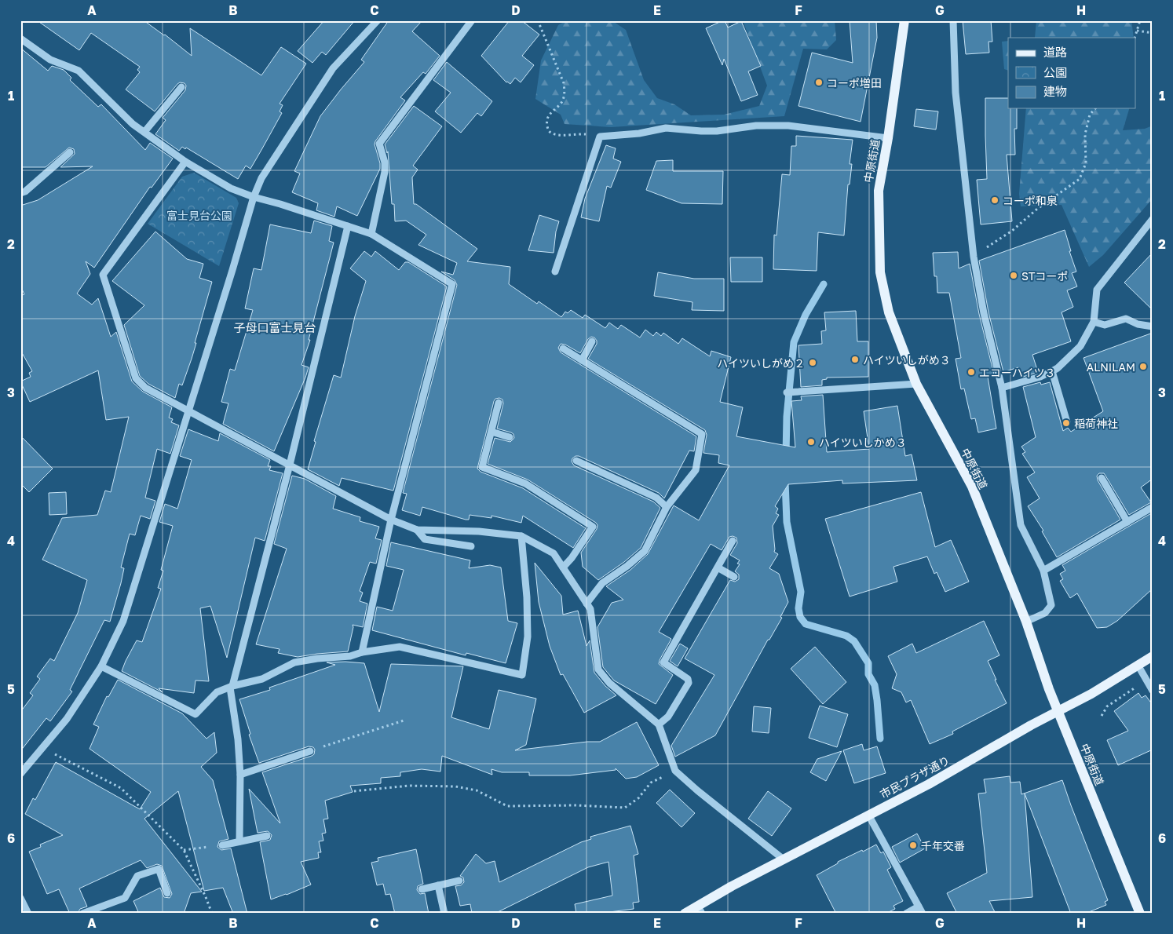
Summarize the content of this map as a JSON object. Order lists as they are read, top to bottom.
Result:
{
  "streets": {
    "main road": ["中原街道", "市民プラザ通り"]
  },
  "crossings": [
    ["中原街道", "市民プラザ通り"]
  ],
  "districts": ["子母口富士見台"],
  "parks": ["富士見台公園"],
  "places": [
    "コーポ増田",
    "コーポ和泉",
    "STコーポ",
    "ハイツいしがめ３",
    "ハイツいしがめ２",
    "ALNILAM",
    "エコーハイツ３",
    "稲荷神社",
    "ハイツいしかめ３",
    "千年交番"
  ],
  "legend": ["道路", "公園", "建物"],
  "grid": {
    "columns": [
      "A",
      "B",
      "C",
      "D",
      "E",
      "F",
      "G",
      "H"
    ],
    "rows": [
      "1",
      "2",
      "3",
      "4",
      "5",
      "6"
    ]
  }
}
